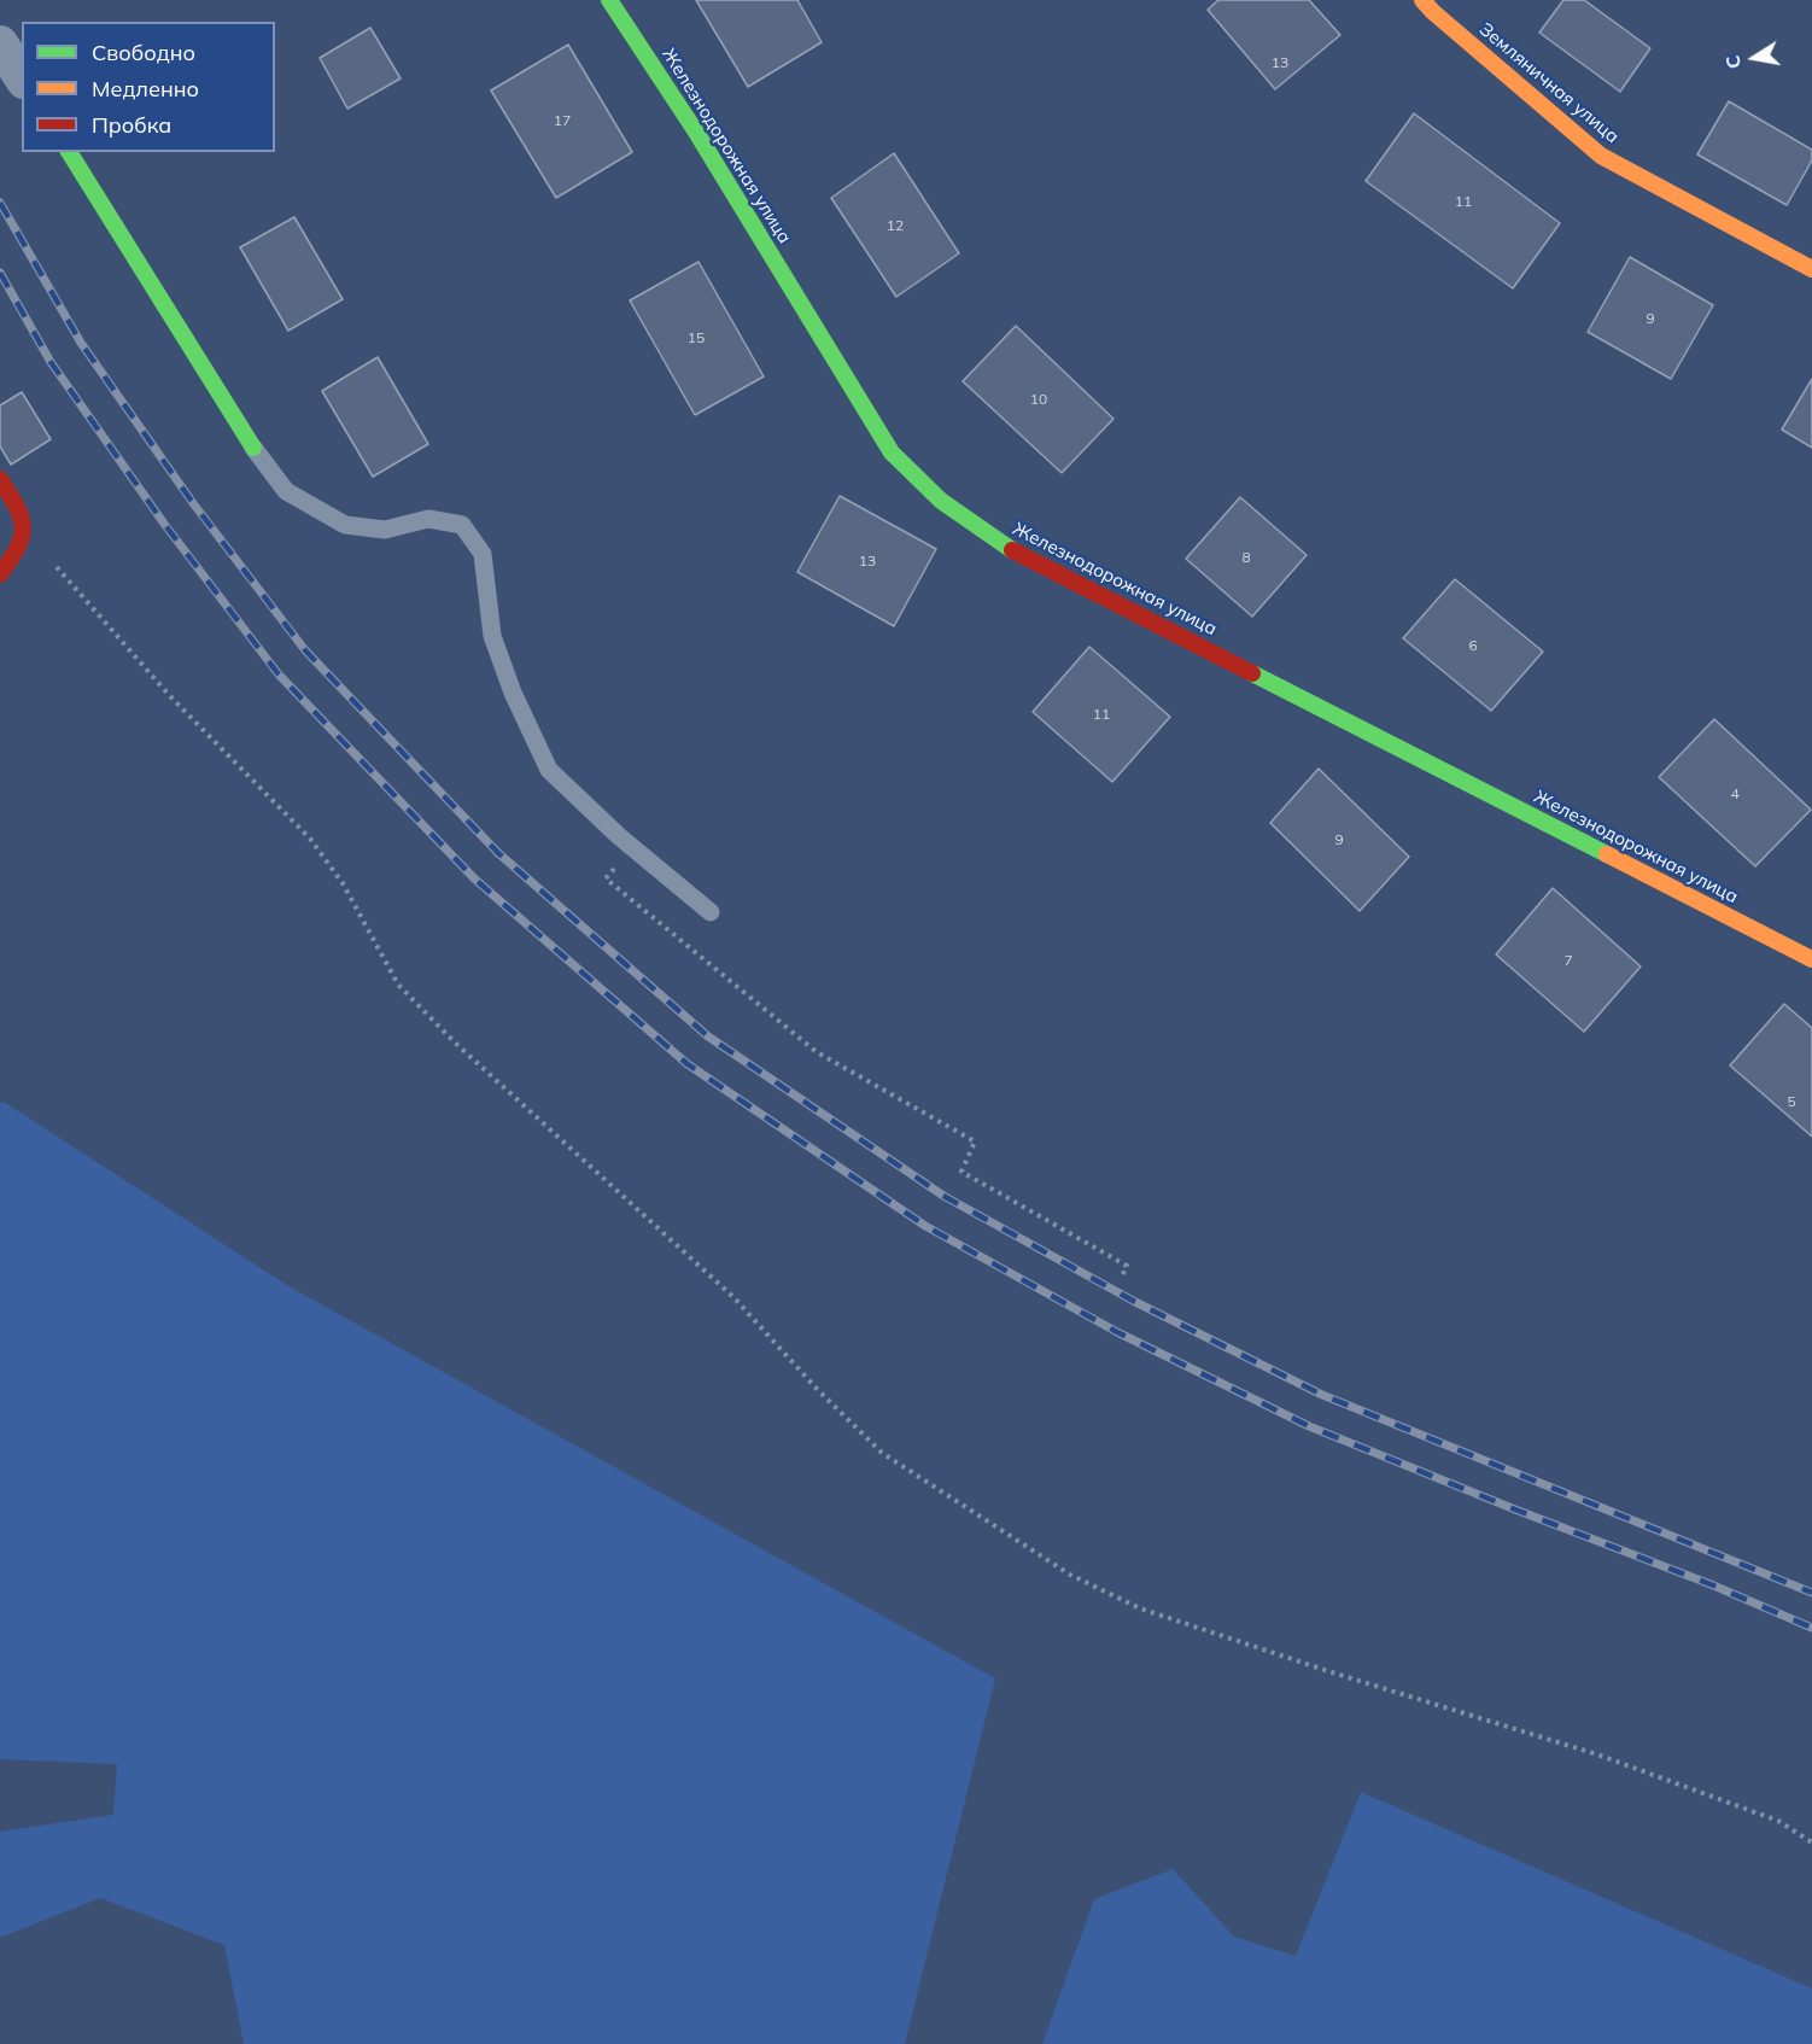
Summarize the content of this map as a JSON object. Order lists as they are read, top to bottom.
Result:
{
  "streets": {
    "street": ["Земляничная улица", "Железнодорожная улица"]
  },
  "house_numbers": [
    "13",
    "17",
    "11",
    "12",
    "9",
    "15",
    "10",
    "8",
    "13",
    "6",
    "11",
    "4",
    "9",
    "7",
    "5"
  ],
  "legend": ["Свободно", "Медленно", "Пробка"],
  "north": "left"
}
